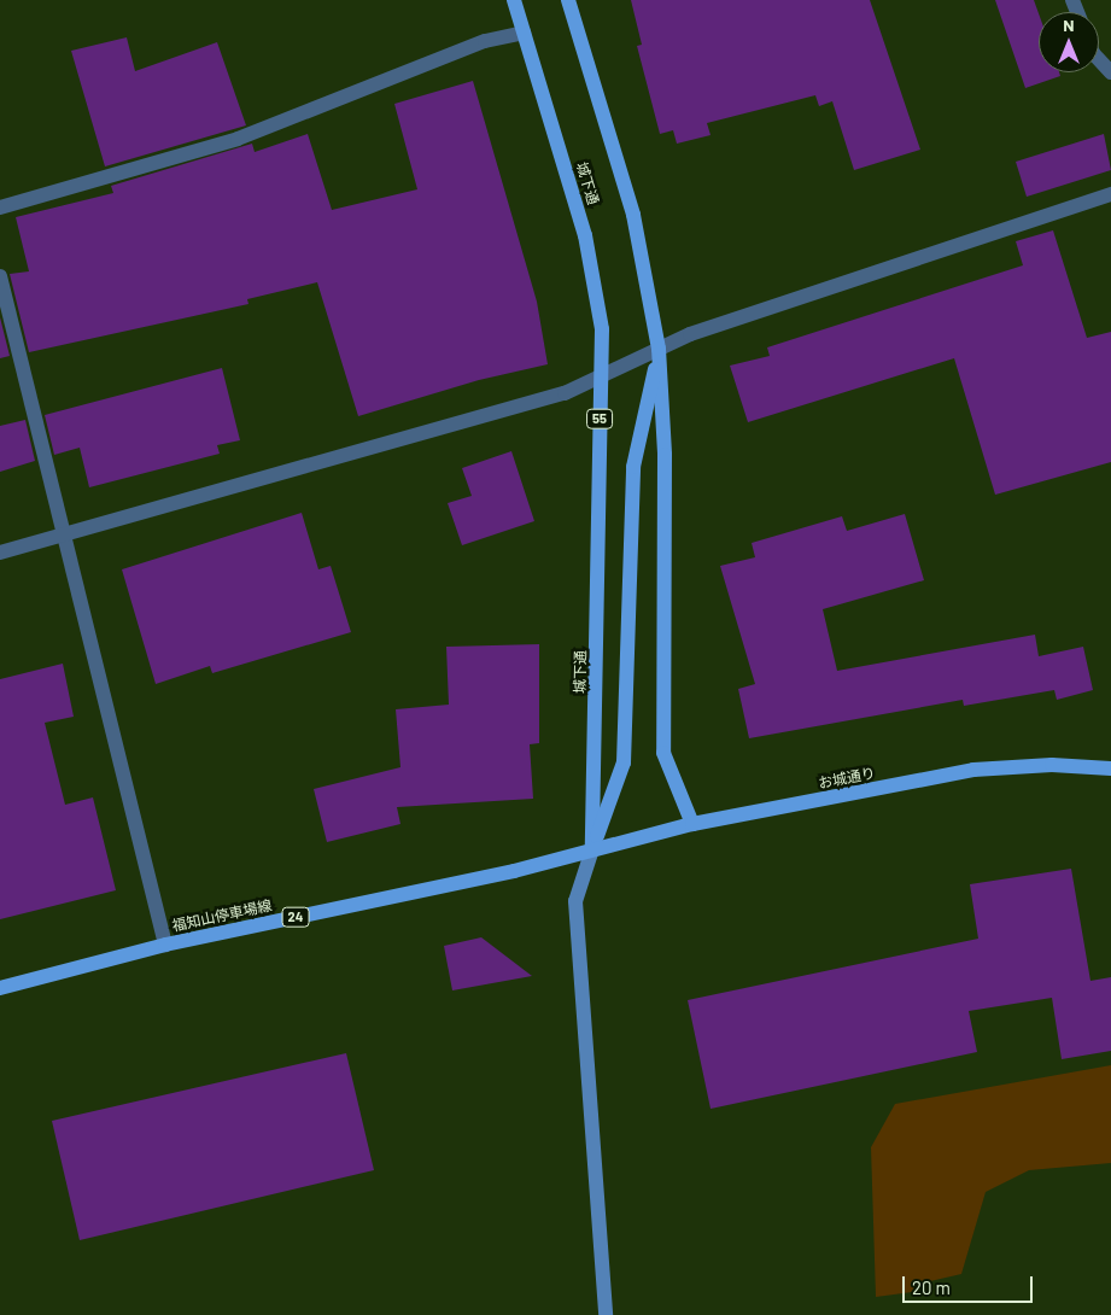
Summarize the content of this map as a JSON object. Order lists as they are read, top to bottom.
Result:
{
  "streets": {
    "main road": [
      "城下通",
      "55",
      "お城通り",
      "福知山停車場線",
      "24"
    ]
  },
  "crossings": [
    ["城下通", "お城通り"],
    ["城下通", "福知山停車場線"],
    ["お城通り", "福知山停車場線"]
  ],
  "scale_bar": "20 m",
  "north": "top"
}
